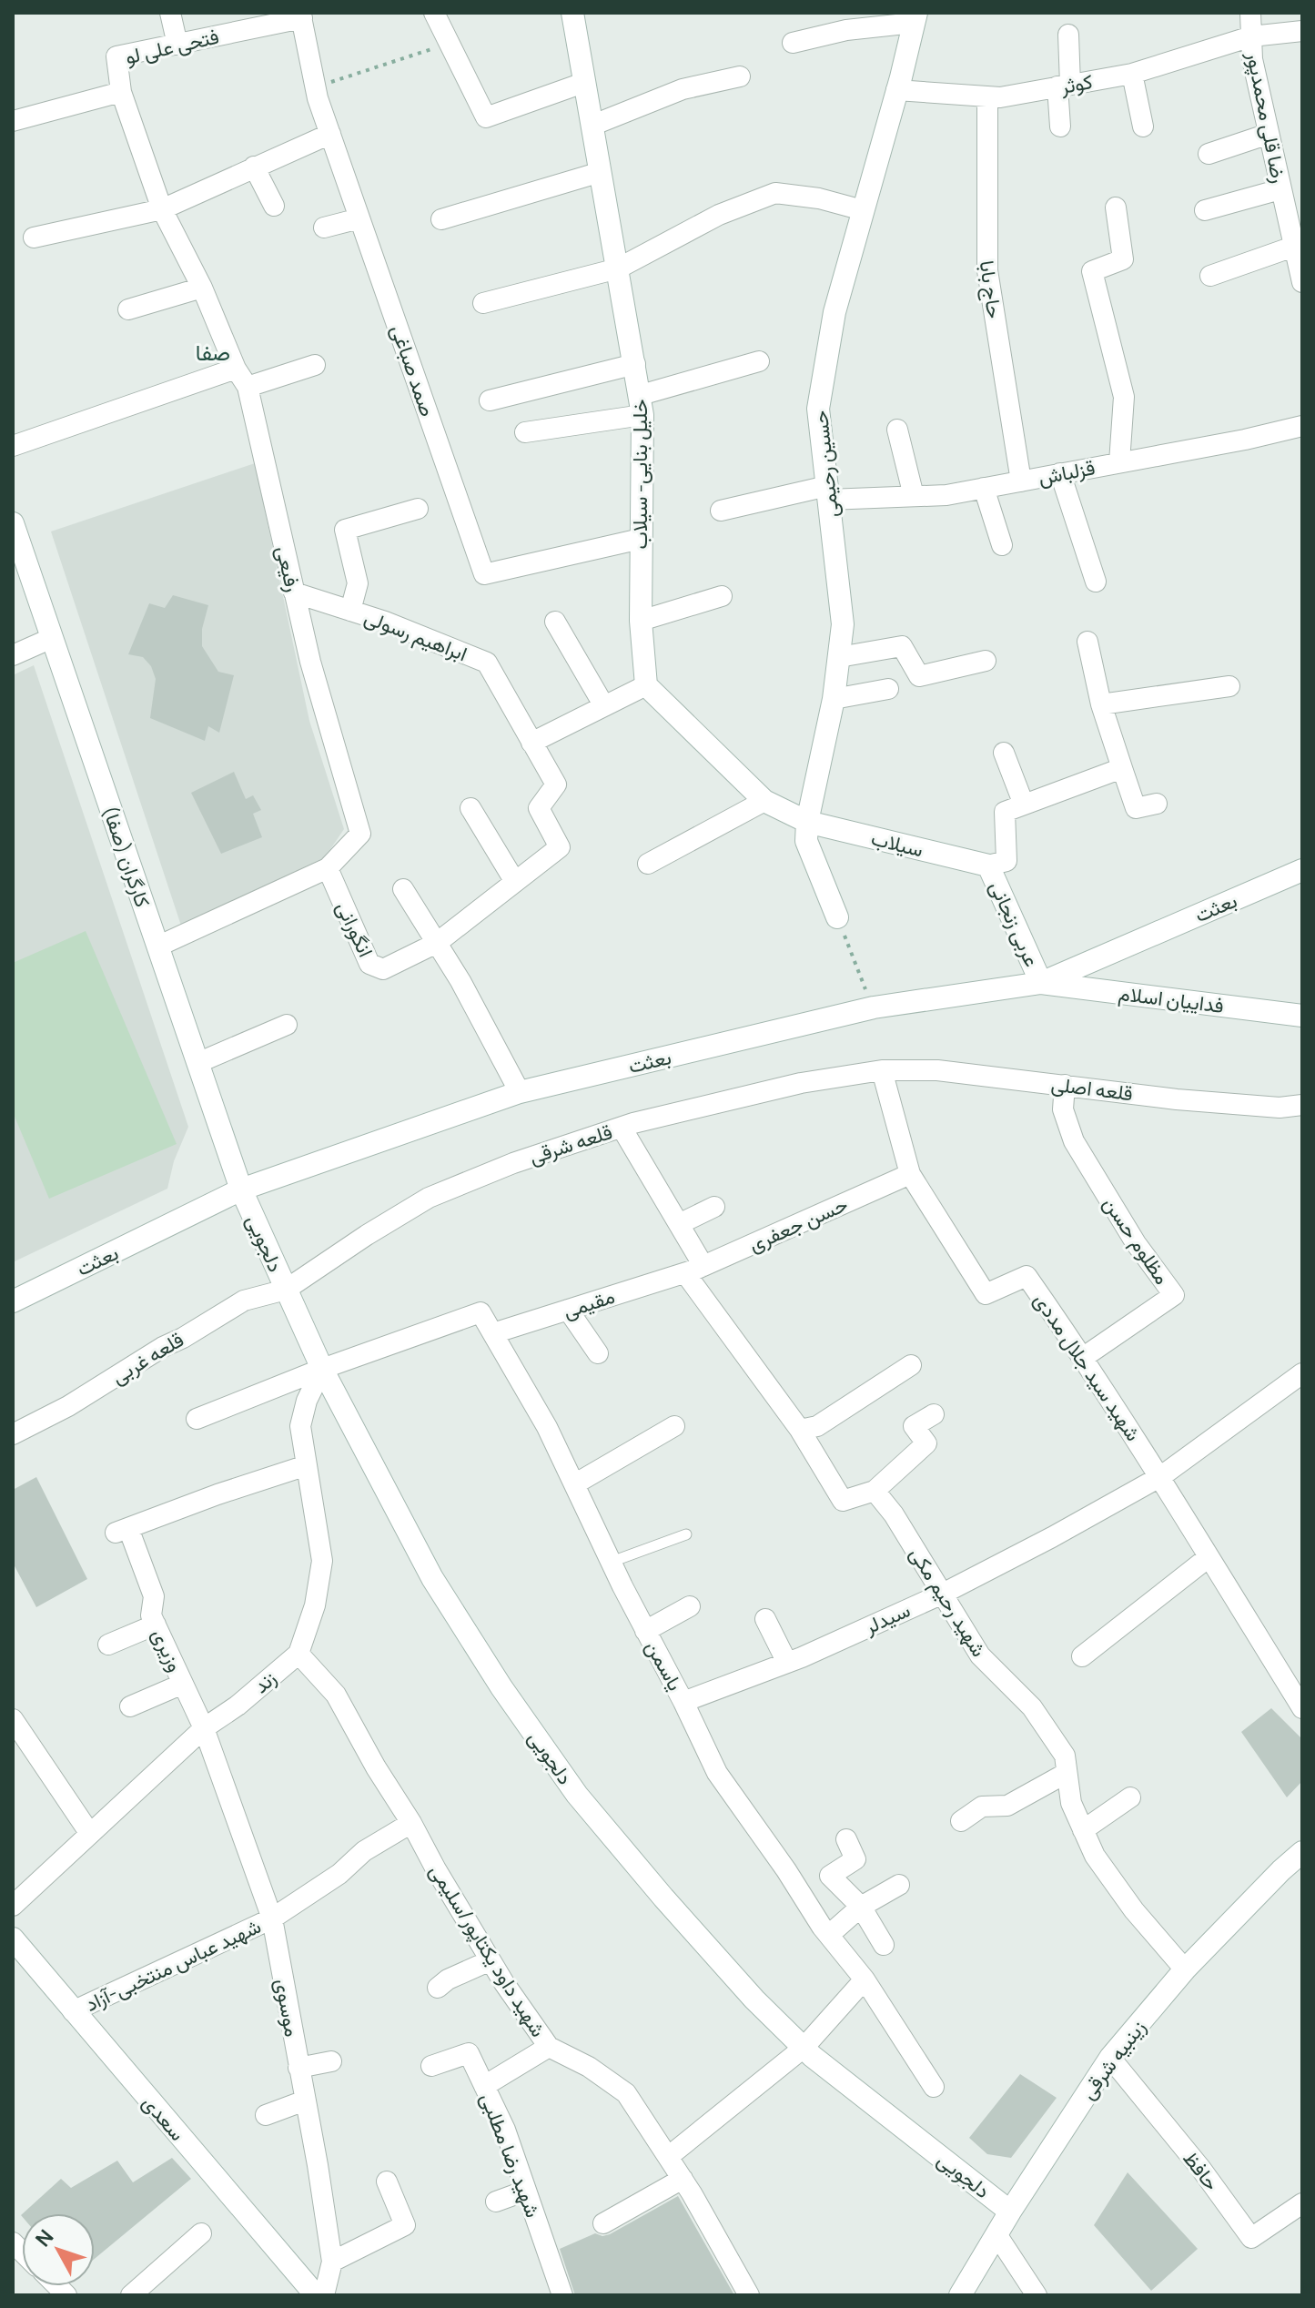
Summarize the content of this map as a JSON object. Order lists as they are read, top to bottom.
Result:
{
  "streets": {
    "main road": [
      "حسین رحیمی",
      "خلیل بنایی- سیلاب",
      "سیلاب",
      "کارگران (صفا)",
      "بعثت",
      "عربی زنجانی",
      "فداییان اسلام",
      "دلجویی",
      "زینبیه شرقی",
      "سعدی"
    ],
    "street": [
      "فتحی علی لو",
      "کوثر",
      "رضا قلی محمدپور",
      "حاج بابا",
      "صمد صباغی",
      "قزلباش",
      "رفیعی",
      "ابراهیم رسولی",
      "انگورانی",
      "قلعه اصلی",
      "قلعه شرقی",
      "حسن جعفری",
      "مظلوم حسن",
      "مقیمی",
      "قلعه غربی",
      "شهید سید جلال مددی",
      "شهید رحیم مکی",
      "سیدلر",
      "وزیری",
      "یاسمن",
      "زند",
      "شهید داود یکتاپور/سلیمی",
      "شهید عباس منتخبی-آزاد",
      "موسوی",
      "شهید رضا مطلبی",
      "حافظ"
    ]
  },
  "crossings": [
    ["فتحی علی لو", "صمد صباغی"],
    ["فتحی علی لو", "رفیعی"],
    ["کوثر", "رضا قلی محمدپور"],
    ["کوثر", "حاج بابا"],
    ["کوثر", "حسین رحیمی"],
    ["حاج بابا", "قزلباش"],
    ["صمد صباغی", "خلیل بنایی- سیلاب"],
    ["حسین رحیمی", "قزلباش"],
    ["حسین رحیمی", "سیلاب"],
    ["رفیعی", "ابراهیم رسولی"],
    ["رفیعی", "کارگران (صفا)"],
    ["رفیعی", "انگورانی"],
    ["ابراهیم رسولی", "انگورانی"],
    ["سیلاب", "عربی زنجانی"],
    ["کارگران (صفا)", "بعثت"],
    ["کارگران (صفا)", "دلجویی"],
    ["بعثت", "عربی زنجانی"],
    ["بعثت", "فداییان اسلام"],
    ["بعثت", "دلجویی"],
    ["عربی زنجانی", "فداییان اسلام"],
    ["قلعه اصلی", "قلعه شرقی"],
    ["قلعه اصلی", "مظلوم حسن"],
    ["قلعه اصلی", "شهید سید جلال مددی"],
    ["قلعه شرقی", "دلجویی"],
    ["قلعه شرقی", "قلعه غربی"],
    ["قلعه شرقی", "شهید سید جلال مددی"],
    ["حسن جعفری", "مقیمی"],
    ["حسن جعفری", "شهید سید جلال مددی"],
    ["مظلوم حسن", "شهید سید جلال مددی"],
    ["دلجویی", "قلعه غربی"],
    ["دلجویی", "زینبیه شرقی"],
    ["مقیمی", "یاسمن"],
    ["شهید سید جلال مددی", "سیدلر"],
    ["شهید رحیم مکی", "سیدلر"],
    ["شهید رحیم مکی", "زینبیه شرقی"],
    ["سیدلر", "یاسمن"],
    ["وزیری", "زند"],
    ["وزیری", "موسوی"],
    ["زند", "شهید داود یکتاپور/سلیمی"],
    ["زند", "موسوی"],
    ["شهید داود یکتاپور/سلیمی", "شهید عباس منتخبی-آزاد"],
    ["شهید عباس منتخبی-آزاد", "موسوی"],
    ["شهید عباس منتخبی-آزاد", "سعدی"],
    ["زینبیه شرقی", "حافظ"]
  ],
  "districts": ["صفا"],
  "north": "top left"
}
